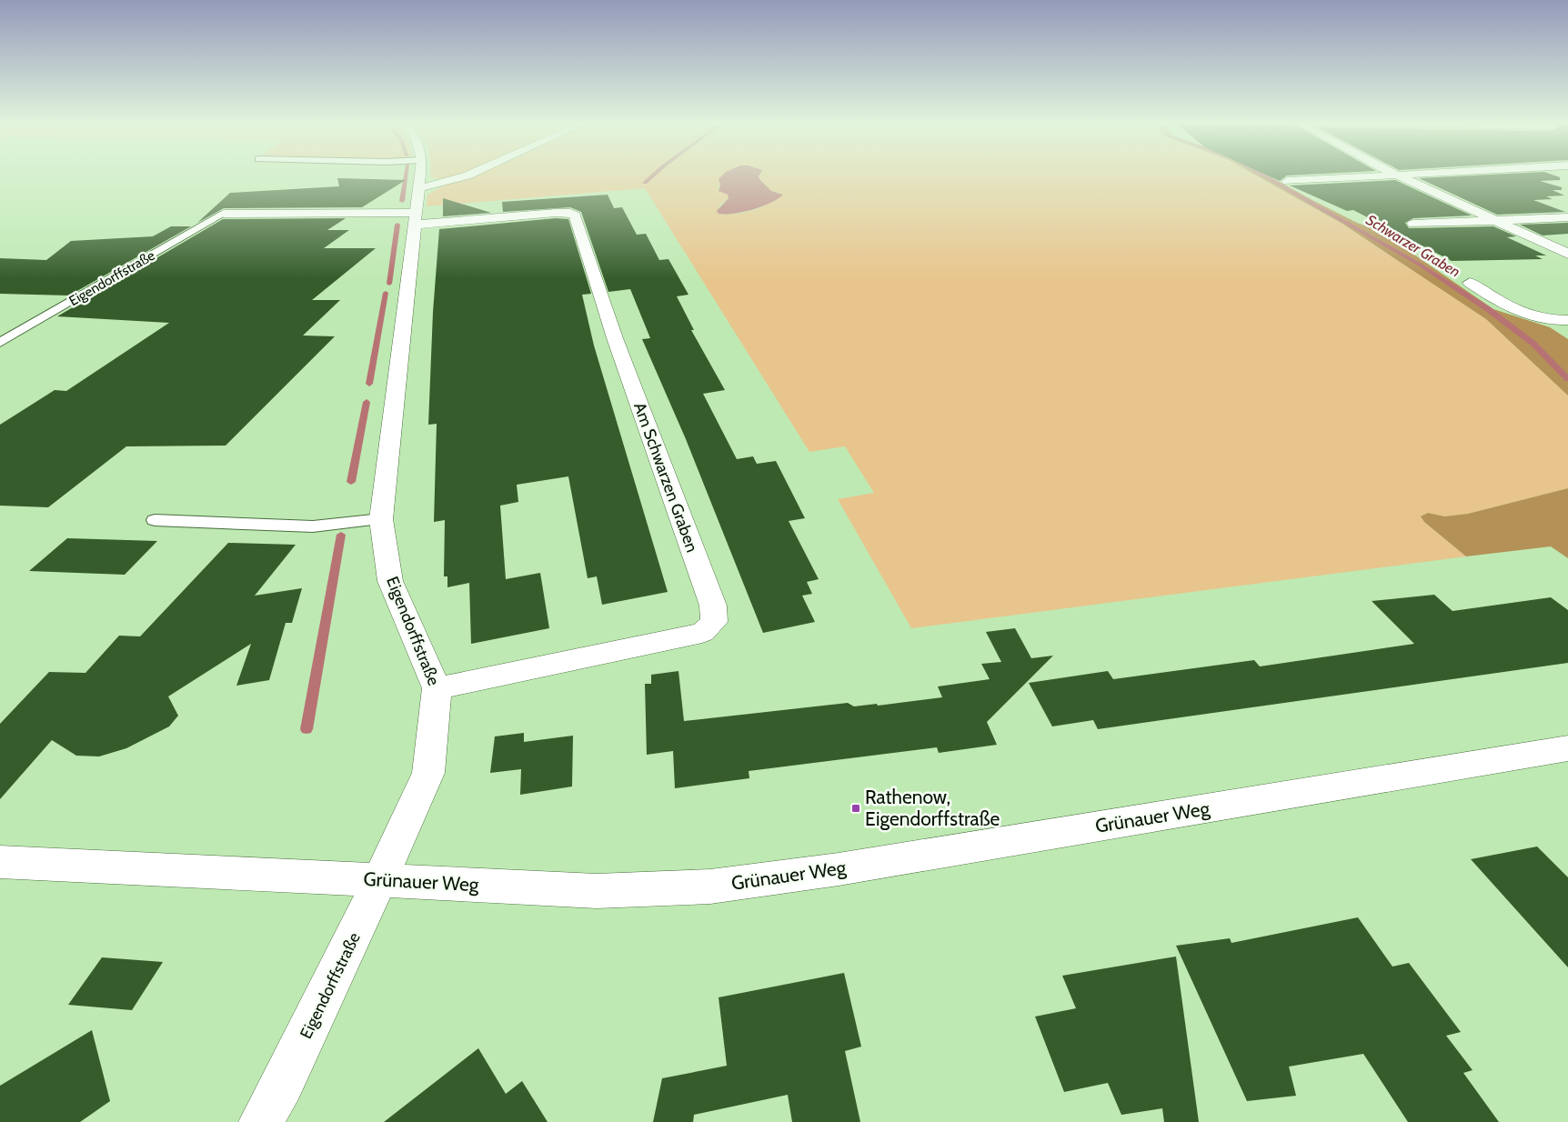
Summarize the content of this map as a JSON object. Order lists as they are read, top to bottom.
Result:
{
  "streets": {
    "street": ["Eigendorffstraße", "Am Schwarzen Graben", "Grünauer Weg"]
  },
  "crossings": [
    ["Eigendorffstraße", "Am Schwarzen Graben"],
    ["Eigendorffstraße", "Grünauer Weg"]
  ],
  "water": ["Schwarzer Graben"],
  "places": {
    "transit": ["Rathenow, Eigendorffstraße"]
  }
}
